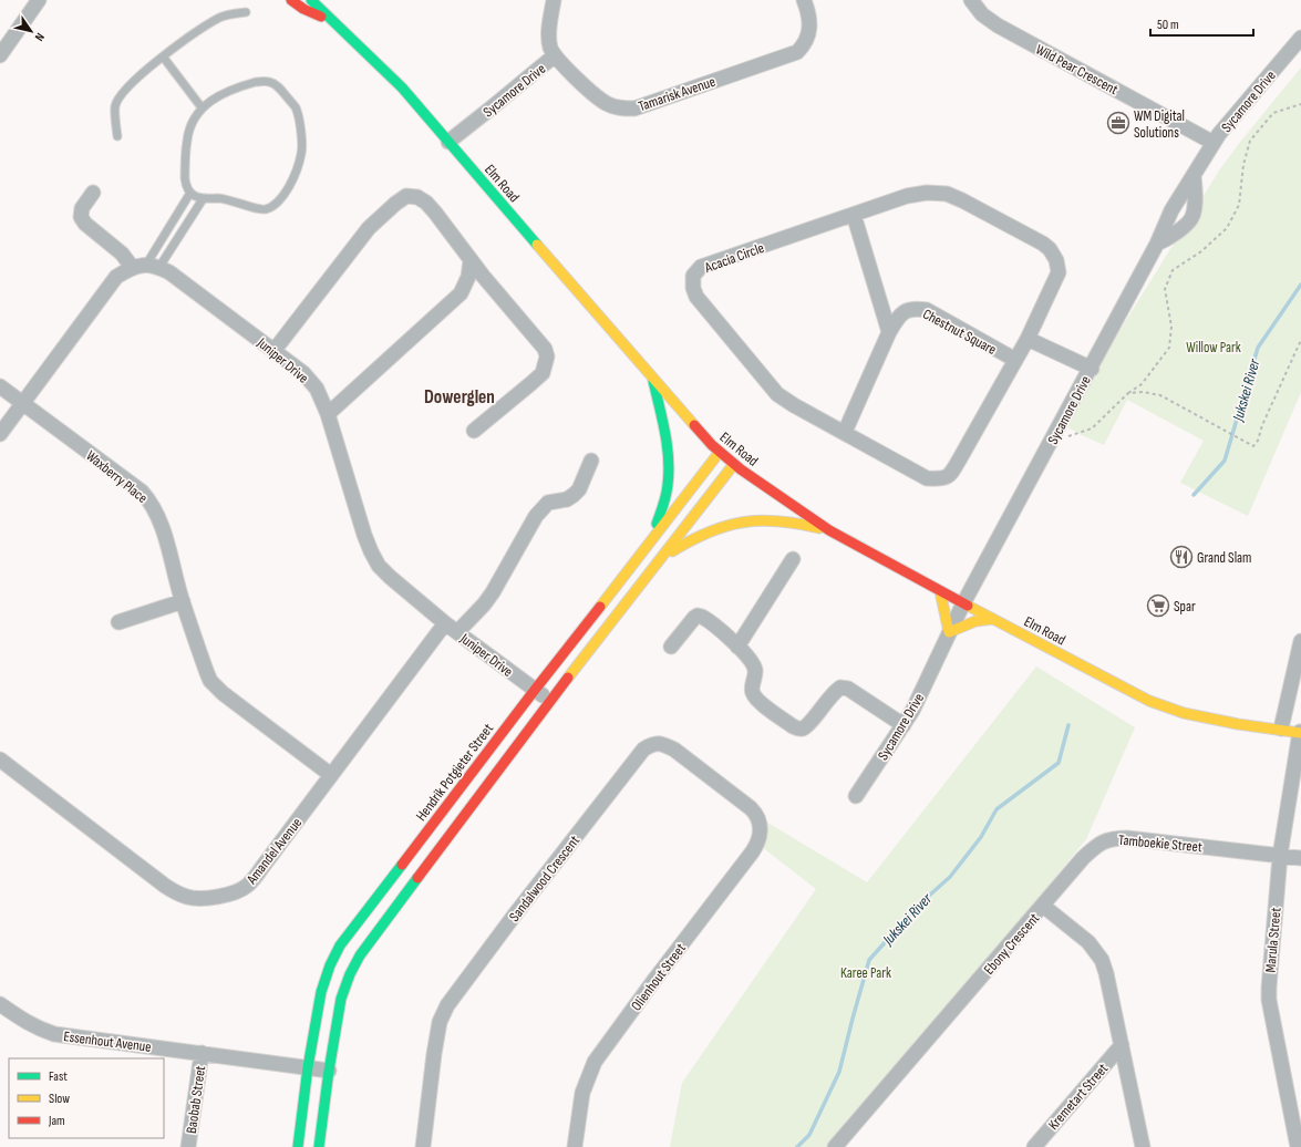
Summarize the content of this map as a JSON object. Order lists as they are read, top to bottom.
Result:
{
  "streets": {
    "street": [
      "Wild Pear Crescent",
      "Sycamore Drive",
      "Tamarisk Avenue",
      "Elm Road",
      "Acacia Circle",
      "Chestnut Square",
      "Juniper Drive",
      "Waxberry Place",
      "Hendrik Potgieter Street",
      "Tamboekie Street",
      "Amandel Avenue",
      "Sandalwood Crescent",
      "Marula Street",
      "Ebony Crescent",
      "Olienhout Street",
      "Essenhout Avenue",
      "Kremetart Street",
      "Baobab Street"
    ]
  },
  "crossings": [
    ["Wild Pear Crescent", "Sycamore Drive"],
    ["Sycamore Drive", "Tamarisk Avenue"],
    ["Sycamore Drive", "Elm Road"],
    ["Elm Road", "Hendrik Potgieter Street"],
    ["Elm Road", "Marula Street"],
    ["Acacia Circle", "Chestnut Square"],
    ["Juniper Drive", "Hendrik Potgieter Street"],
    ["Juniper Drive", "Amandel Avenue"],
    ["Waxberry Place", "Amandel Avenue"],
    ["Hendrik Potgieter Street", "Essenhout Avenue"],
    ["Tamboekie Street", "Marula Street"],
    ["Tamboekie Street", "Ebony Crescent"],
    ["Sandalwood Crescent", "Olienhout Street"],
    ["Ebony Crescent", "Kremetart Street"],
    ["Essenhout Avenue", "Baobab Street"]
  ],
  "districts": ["Dowerglen"],
  "water": ["Jukskei River"],
  "parks": ["Willow Park", "Karee Park"],
  "places": {
    "office": ["WM Digital Solutions"],
    "restaurant": ["Grand Slam"],
    "supermarket": ["Spar"]
  },
  "legend": ["Fast", "Slow", "Jam"],
  "scale_bar": "50 m",
  "north": "bottom right"
}
